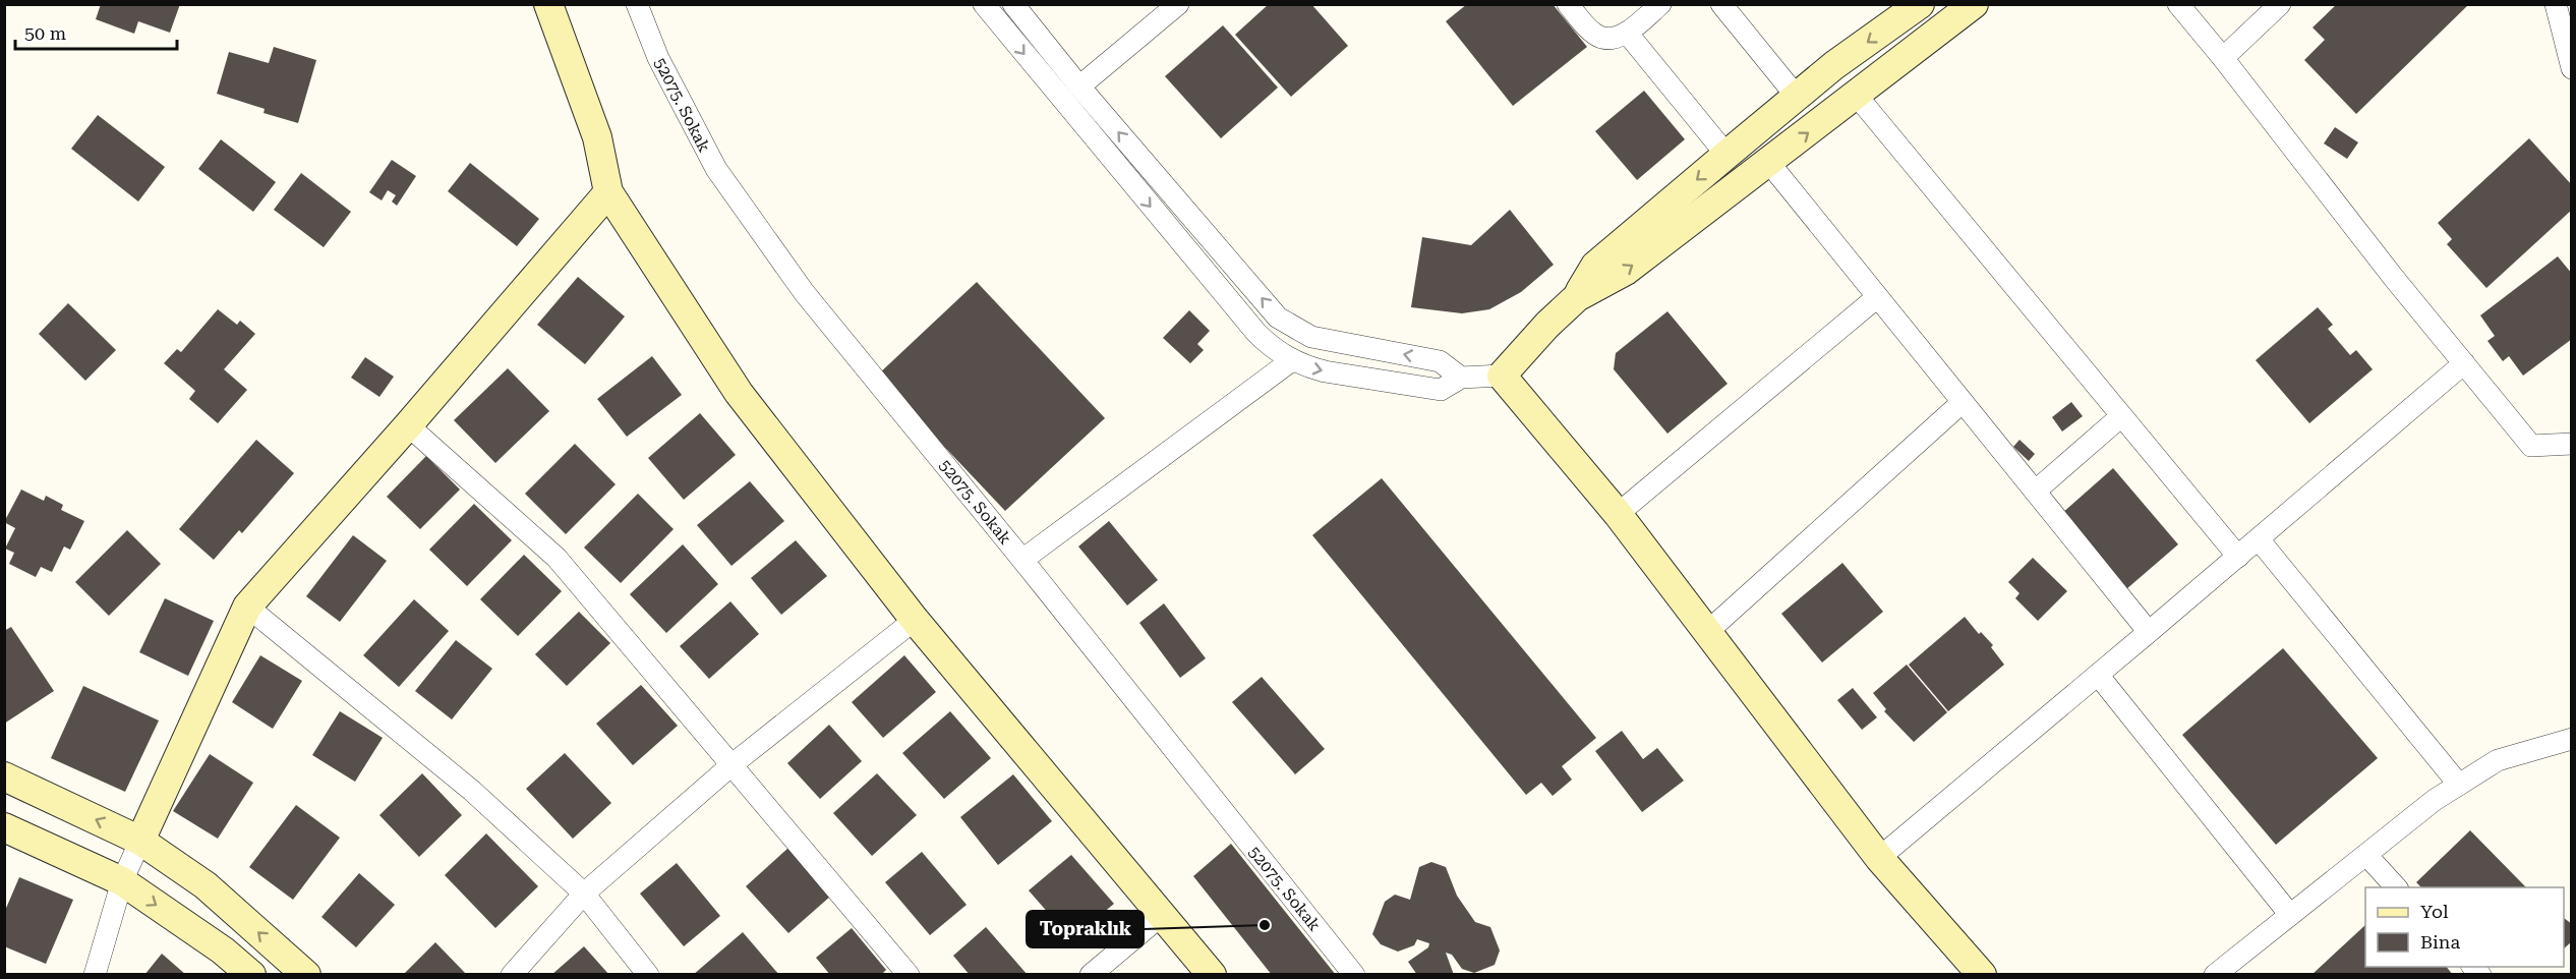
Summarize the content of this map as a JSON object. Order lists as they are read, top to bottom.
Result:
{
  "streets": {
    "street": ["52075. Sokak"]
  },
  "places": ["Topraklık"],
  "legend": ["Yol", "Bina"],
  "scale_bar": "50 m"
}
